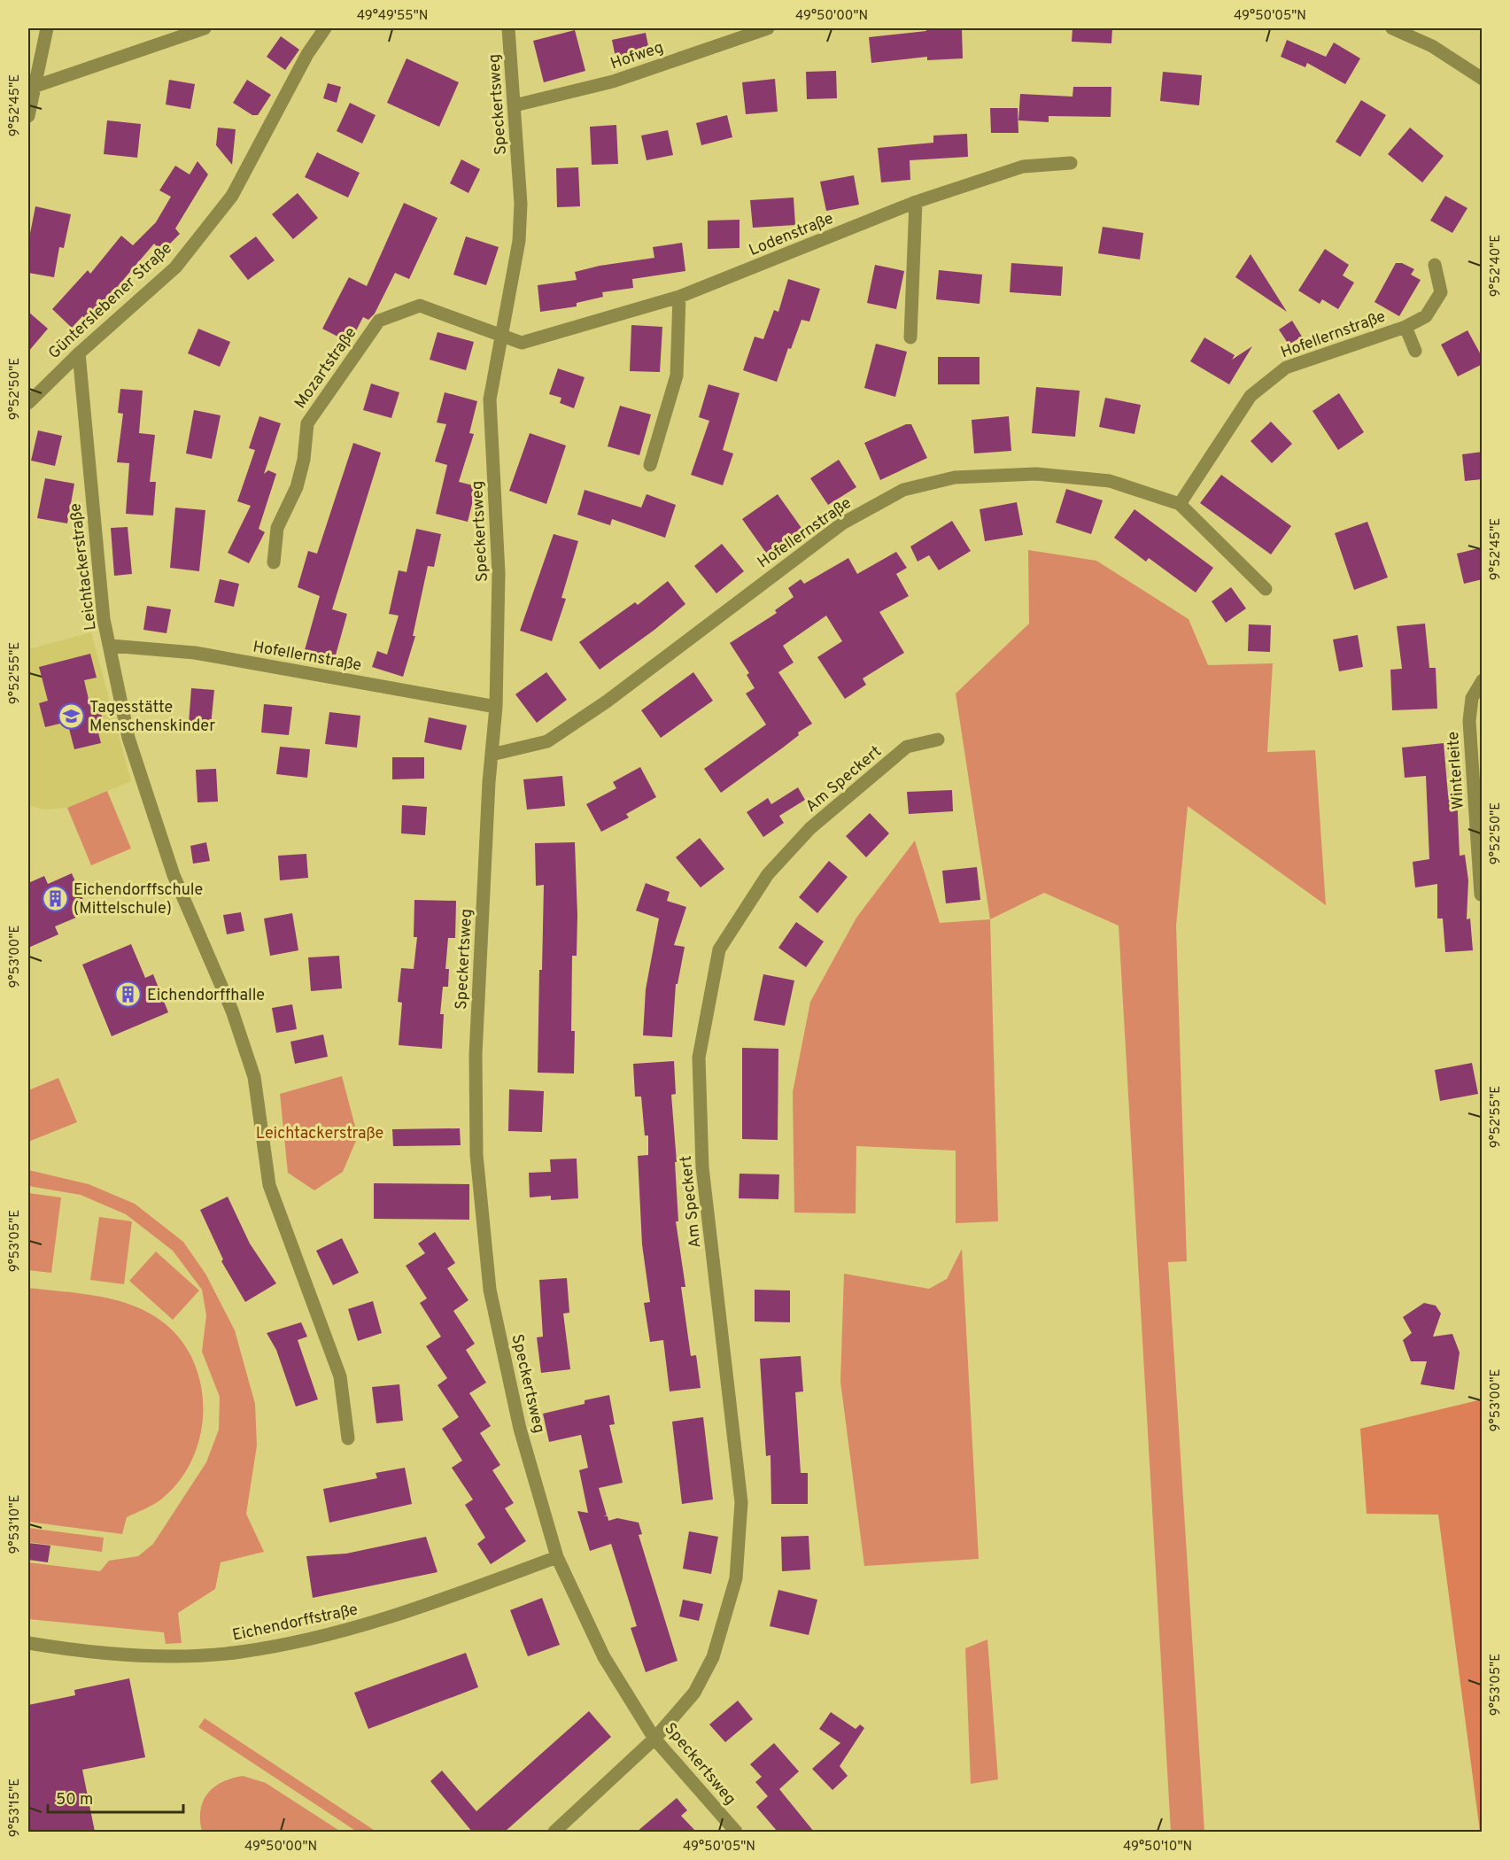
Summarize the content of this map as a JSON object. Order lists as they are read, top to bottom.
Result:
{
  "streets": {
    "street": [
      "Hofweg",
      "Speckertsweg",
      "Lodenstraße",
      "Günterslebener Straße",
      "Hofellernstraße",
      "Mozartstraße",
      "Leichtackerstraße",
      "Winterleite",
      "Am Speckert",
      "Eichendorffstraße"
    ]
  },
  "crossings": [
    ["Hofweg", "Speckertsweg"],
    ["Speckertsweg", "Lodenstraße"],
    ["Speckertsweg", "Hofellernstraße"],
    ["Speckertsweg", "Mozartstraße"],
    ["Speckertsweg", "Am Speckert"],
    ["Speckertsweg", "Eichendorffstraße"],
    ["Lodenstraße", "Mozartstraße"],
    ["Günterslebener Straße", "Leichtackerstraße"],
    ["Hofellernstraße", "Leichtackerstraße"]
  ],
  "parks": ["Leichtackerstraße"],
  "places": {
    "school or university": ["Tagesstätte Menschenskinder"],
    "building": ["Eichendorffschule (Mittelschule)", "Eichendorffhalle"]
  },
  "scale_bar": "50 m",
  "coordinates": [
    "49°49'55\"N",
    "49°50'00\"N",
    "49°50'05\"N",
    "9°52'45\"E",
    "9°52'40\"E",
    "9°52'50\"E",
    "9°52'55\"E",
    "9°53'00\"E",
    "9°53'05\"E",
    "9°53'10\"E",
    "9°53'15\"E",
    "49°50'10\"N"
  ]
}
